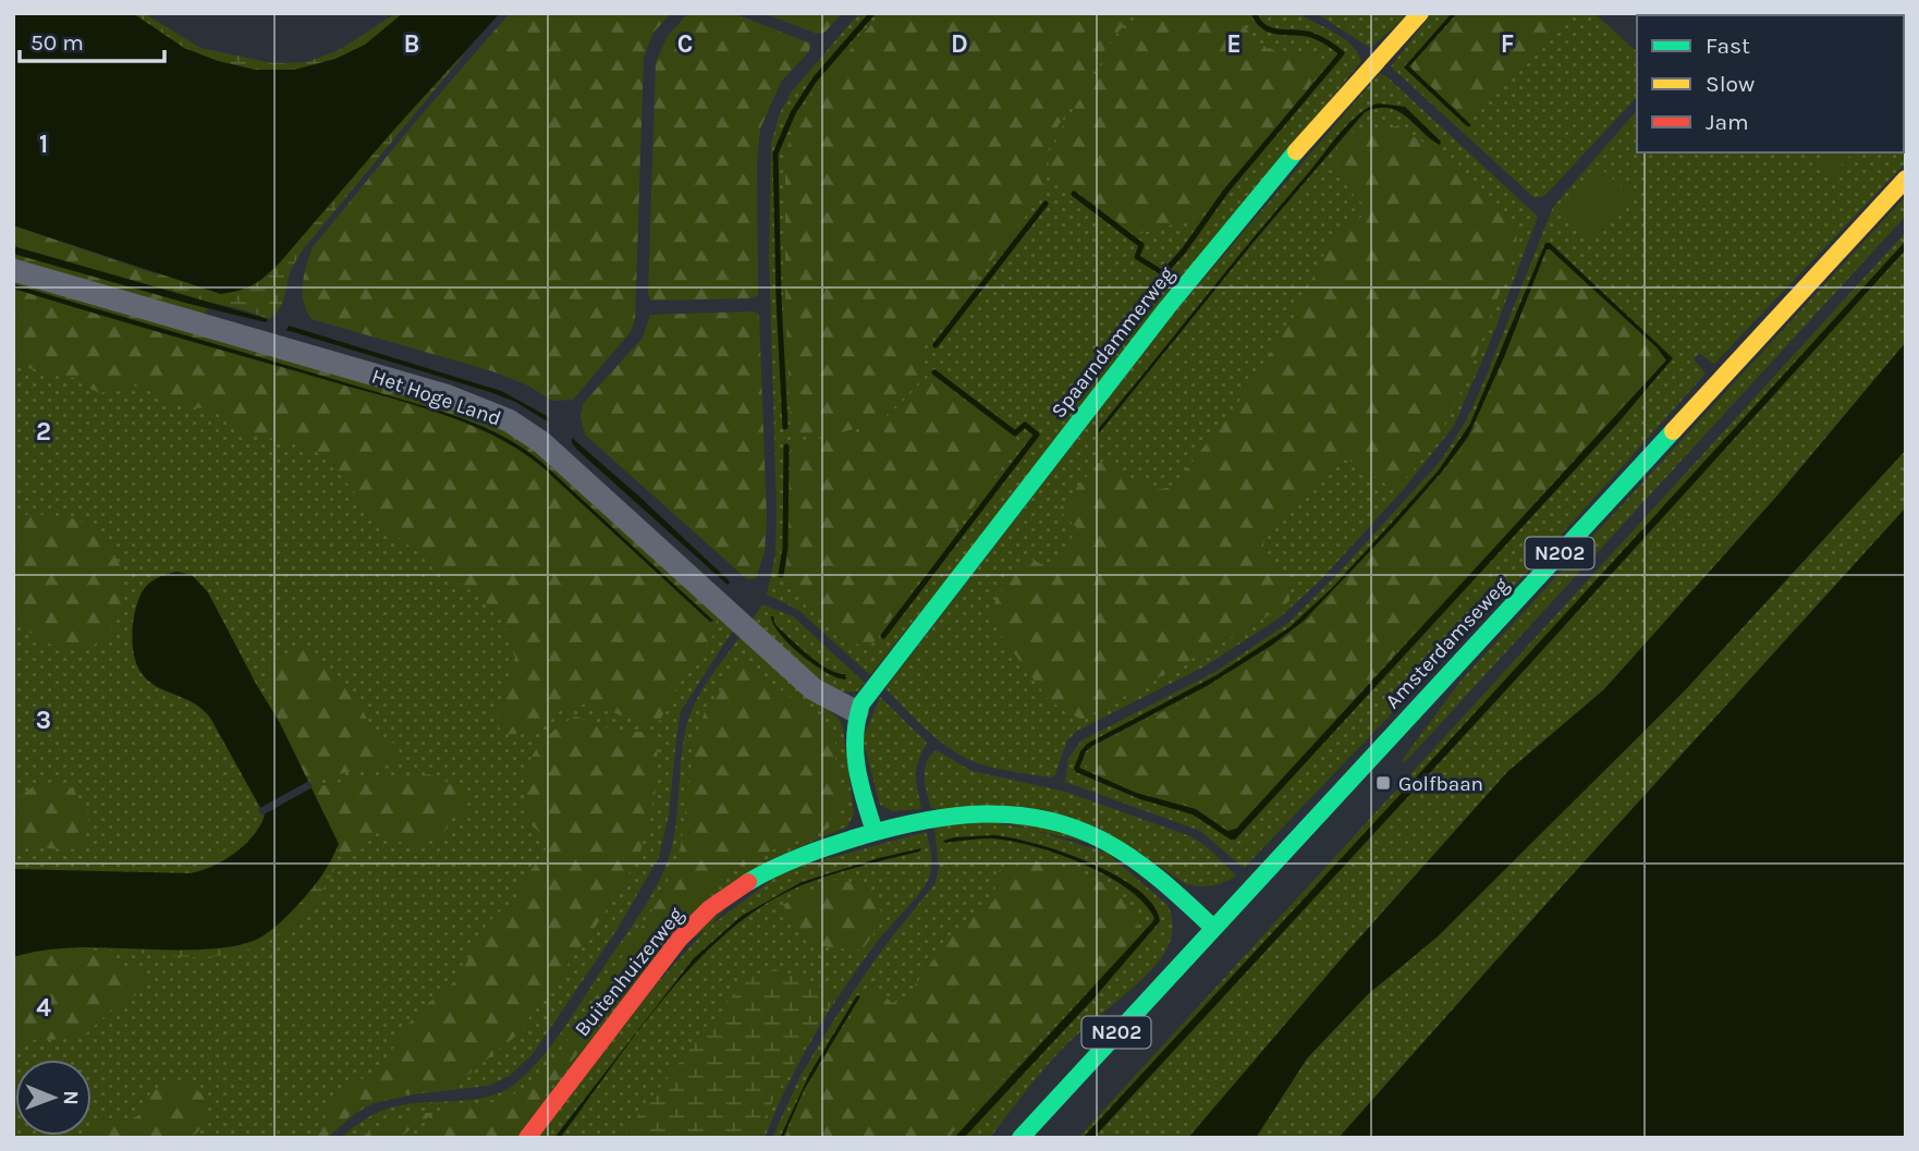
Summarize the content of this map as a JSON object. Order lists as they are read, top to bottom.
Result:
{
  "streets": {
    "street": [
      "Spaarndammerweg",
      "Het Hoge Land",
      "N202",
      "Amsterdamseweg",
      "Buitenhuizerweg"
    ]
  },
  "crossings": [
    ["Spaarndammerweg", "Het Hoge Land"],
    ["Amsterdamseweg", "Buitenhuizerweg"]
  ],
  "places": {
    "transit": ["Golfbaan"]
  },
  "legend": ["Fast", "Slow", "Jam"],
  "scale_bar": "50 m",
  "north": "right",
  "grid": {
    "columns": [
      "B",
      "C",
      "D",
      "E",
      "F"
    ],
    "rows": [
      "1",
      "2",
      "3",
      "4"
    ]
  }
}
